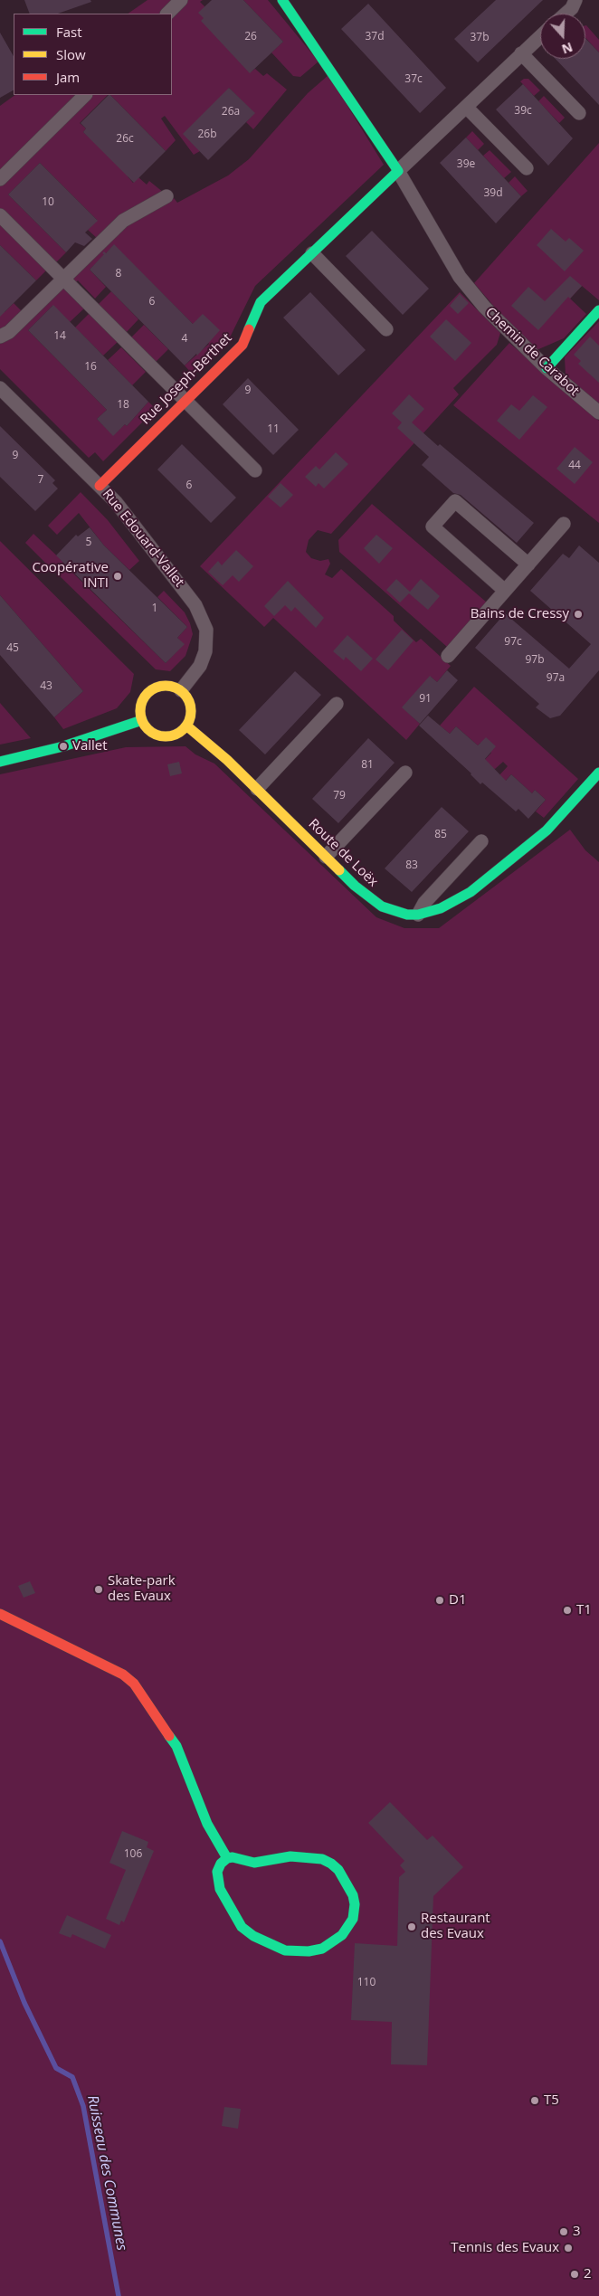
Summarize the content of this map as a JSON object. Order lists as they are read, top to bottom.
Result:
{
  "streets": {
    "street": [
      "Chemin de Carabot",
      "Rue Joseph-Berthet",
      "Rue Edouard-Vallet",
      "Route de Loëx"
    ]
  },
  "crossings": [
    ["Chemin de Carabot", "Rue Joseph-Berthet"],
    ["Rue Joseph-Berthet", "Rue Edouard-Vallet"],
    ["Rue Edouard-Vallet", "Route de Loëx"]
  ],
  "water": ["Ruisseau des Communes"],
  "places": [
    "Coopérative INTI",
    "Bains de Cressy",
    "Vallet",
    "Skate-park des Evaux",
    "D1",
    "T1",
    "Restaurant des Evaux",
    "T5",
    "3",
    "Tennis des Evaux",
    "2"
  ],
  "house_numbers": [
    "26",
    "37d",
    "37b",
    "37c",
    "39c",
    "26a",
    "26b",
    "26c",
    "39e",
    "39d",
    "10",
    "8",
    "6",
    "14",
    "4",
    "16",
    "9",
    "18",
    "11",
    "9",
    "44",
    "7",
    "6",
    "5",
    "1",
    "97c",
    "45",
    "97b",
    "97a",
    "43",
    "91",
    "81",
    "79",
    "85",
    "83",
    "106",
    "110"
  ],
  "legend": ["Fast", "Slow", "Jam"],
  "north": "bottom"
}
